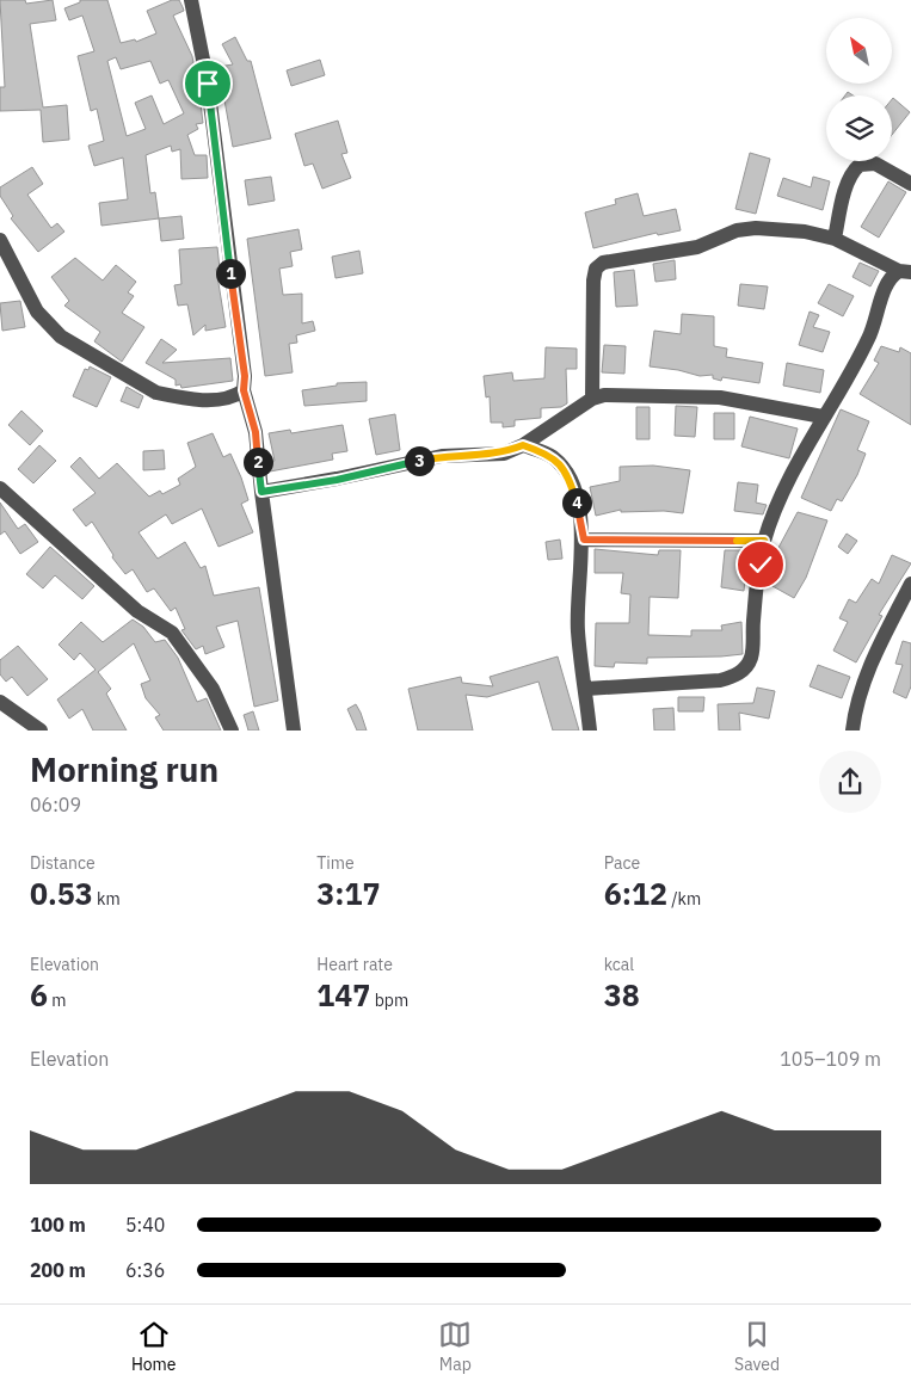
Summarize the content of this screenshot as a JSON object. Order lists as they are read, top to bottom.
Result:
{
  "north": "top left",
  "page": {
    "pins": [
      "1",
      "3",
      "2",
      "4"
    ],
    "heading": ["Morning run", "06:09"],
    "stats": [
      ["Distance", "0.53 km"],
      ["Time", "3:17"],
      ["Pace", "6:12 /km"],
      ["Elevation", "6 m"],
      ["Heart rate", "147 bpm"],
      ["kcal", "38"]
    ],
    "chart": ["Elevation", "105–109 m"],
    "list": [
      {
        "name": "100 m",
        "note": "5:40"
      },
      {
        "name": "200 m",
        "note": "6:36"
      }
    ],
    "tabs": ["Home", "Map", "Saved"]
  }
}
